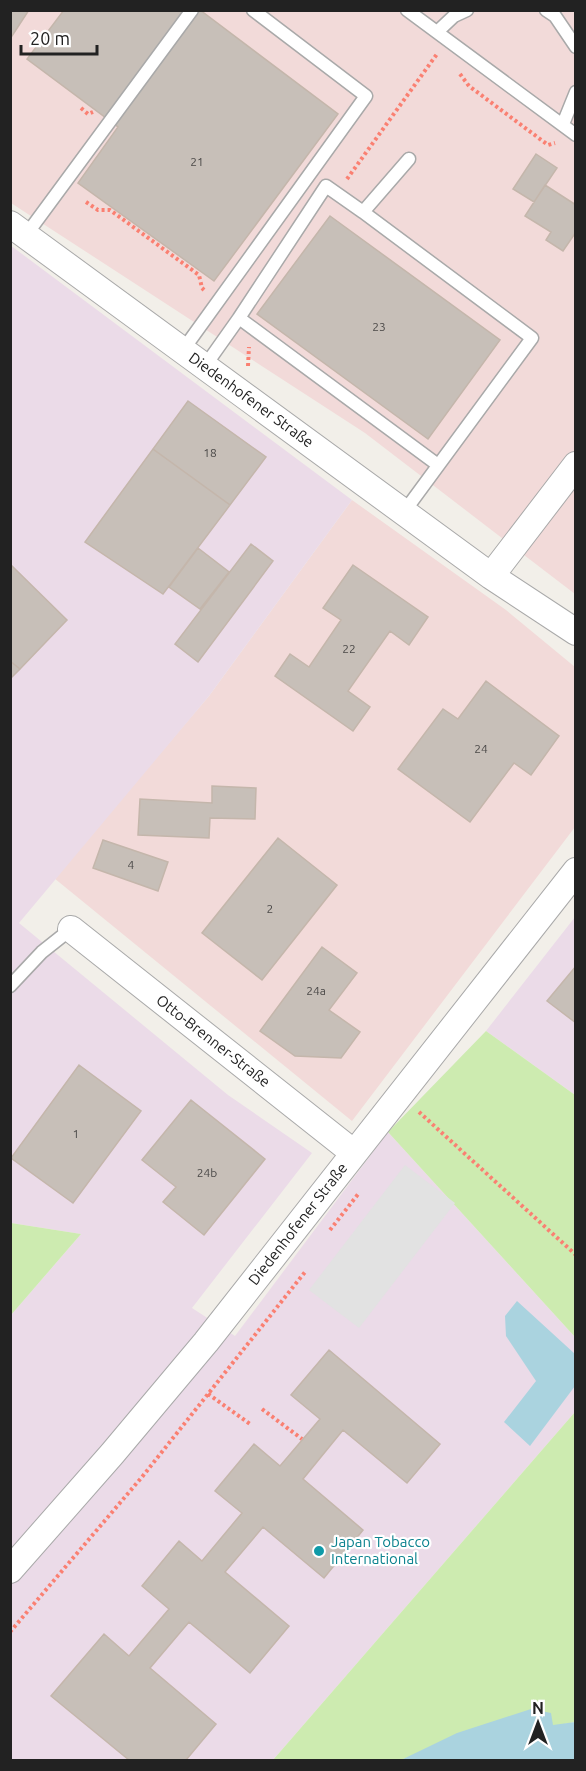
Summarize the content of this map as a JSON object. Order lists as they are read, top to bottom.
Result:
{
  "streets": {
    "street": ["Diedenhofener Straße", "Otto-Brenner-Straße"]
  },
  "crossings": [
    ["Diedenhofener Straße", "Otto-Brenner-Straße"]
  ],
  "places": ["Japan Tobacco International"],
  "house_numbers": [
    "21",
    "23",
    "18",
    "22",
    "24",
    "4",
    "2",
    "24a",
    "1",
    "24b"
  ],
  "scale_bar": "20 m",
  "north": "top"
}
